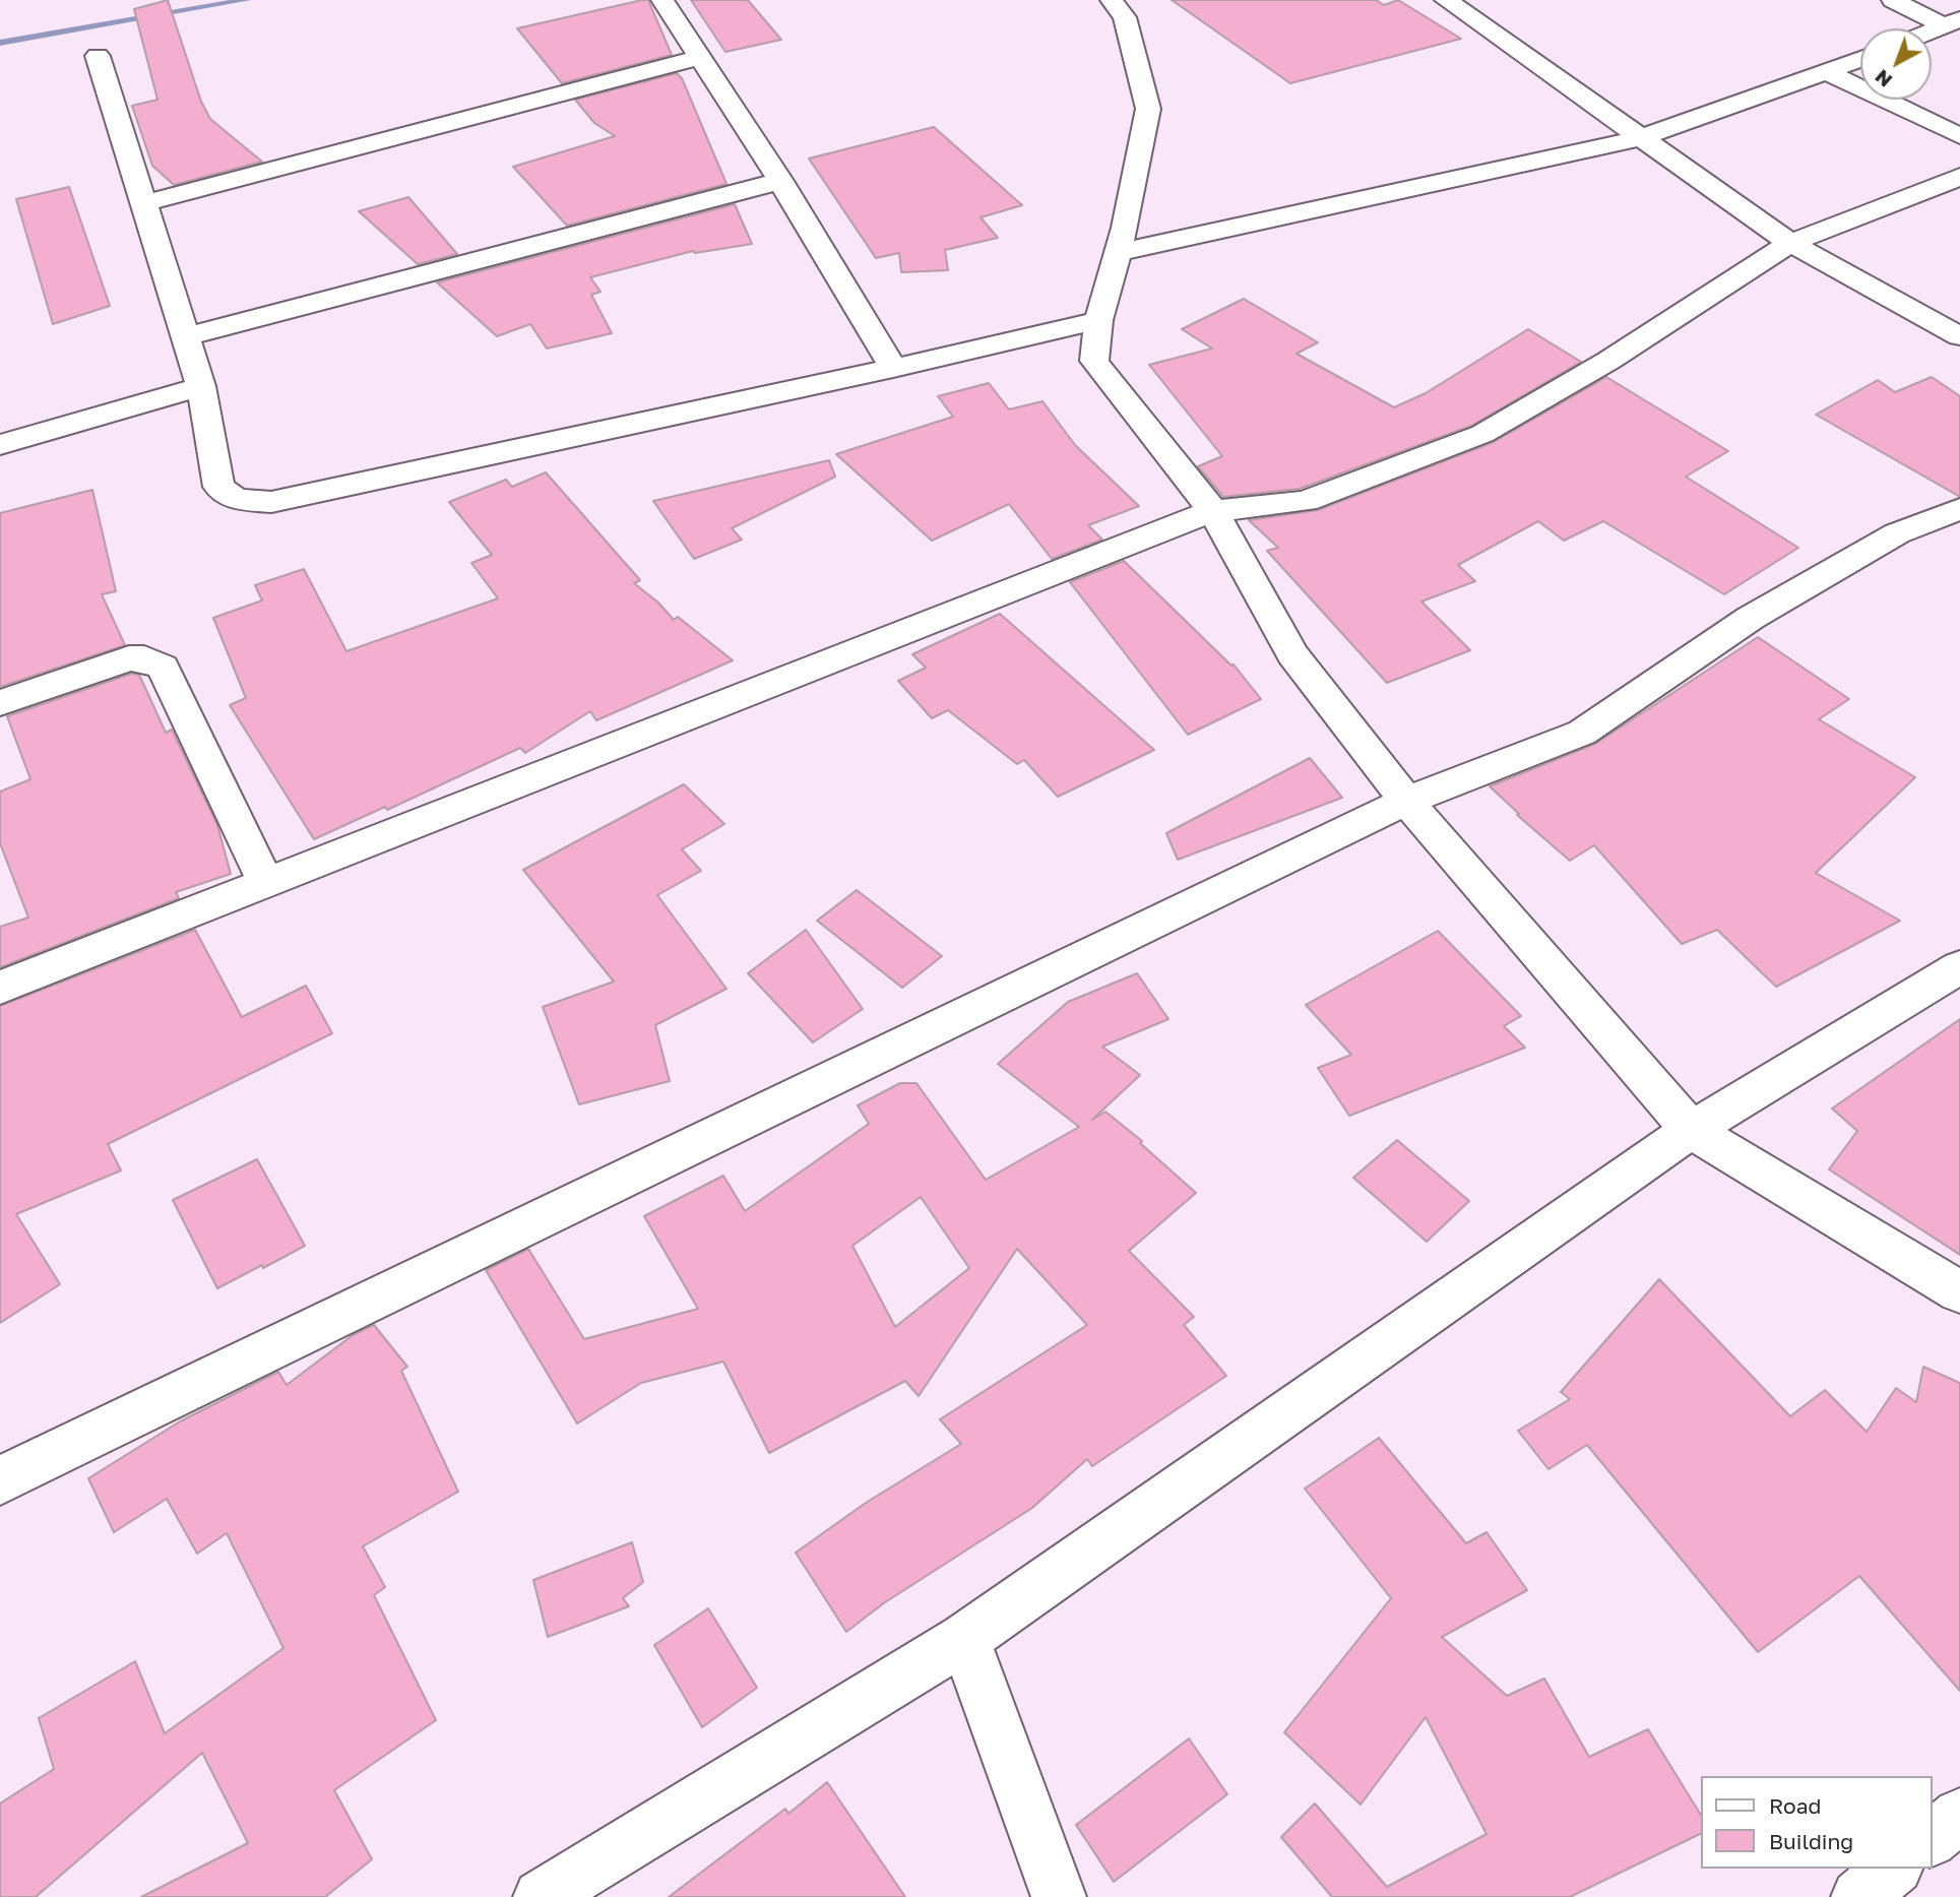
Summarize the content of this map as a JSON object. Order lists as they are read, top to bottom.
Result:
{
  "legend": ["Road", "Building"],
  "north": "bottom left"
}
